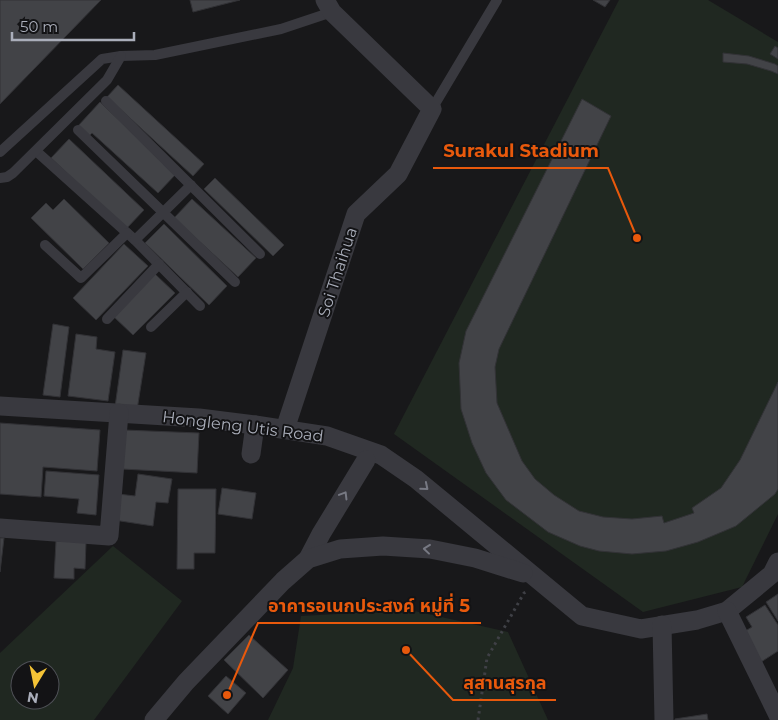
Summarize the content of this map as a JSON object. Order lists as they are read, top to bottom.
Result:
{
  "streets": {
    "street": ["Soi Thaihua", "Hongleng Utis Road"]
  },
  "crossings": [
    ["Soi Thaihua", "Hongleng Utis Road"]
  ],
  "places": ["Surakul Stadium", "สุสานสุรกุล", "อาคารอเนกประสงค์ หมู่ที่ 5"],
  "scale_bar": "50 m",
  "north": "bottom"
}
